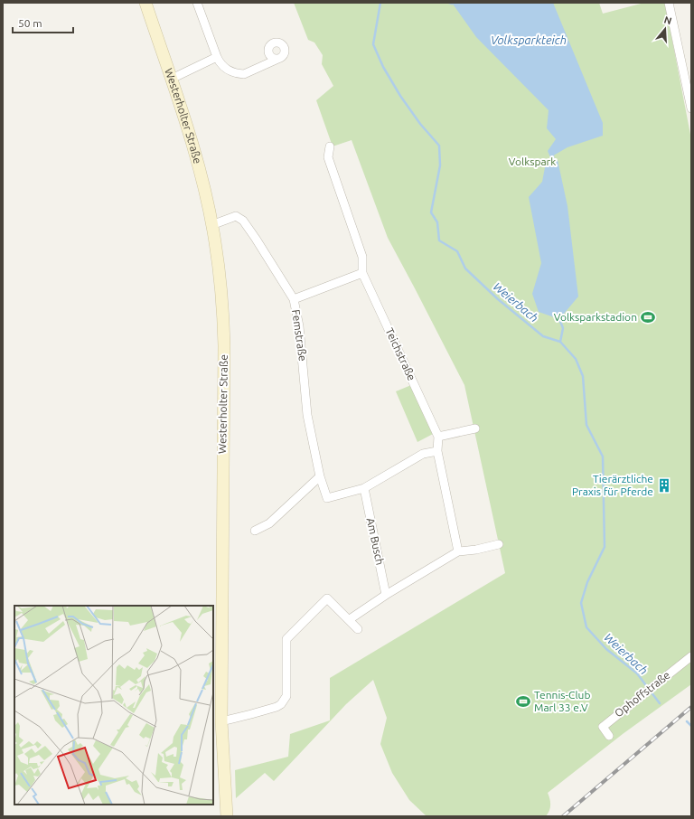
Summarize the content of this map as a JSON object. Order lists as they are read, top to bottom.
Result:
{
  "streets": {
    "main road": ["Westerholter Straße"],
    "street": [
      "Femstraße",
      "Teichstraße",
      "Am Busch",
      "Ophoffstraße"
    ]
  },
  "crossings": [
    ["Westerholter Straße", "Femstraße"],
    ["Femstraße", "Am Busch"]
  ],
  "water": ["Volksparkteich", "Weierbach"],
  "parks": ["Volkspark"],
  "places": {
    "sports": ["Volksparkstadion", "Tennis-Club Marl 33 e.V"],
    "building": ["Tierärztliche Praxis für Pferde"]
  },
  "scale_bar": "50 m",
  "north": "top"
}
